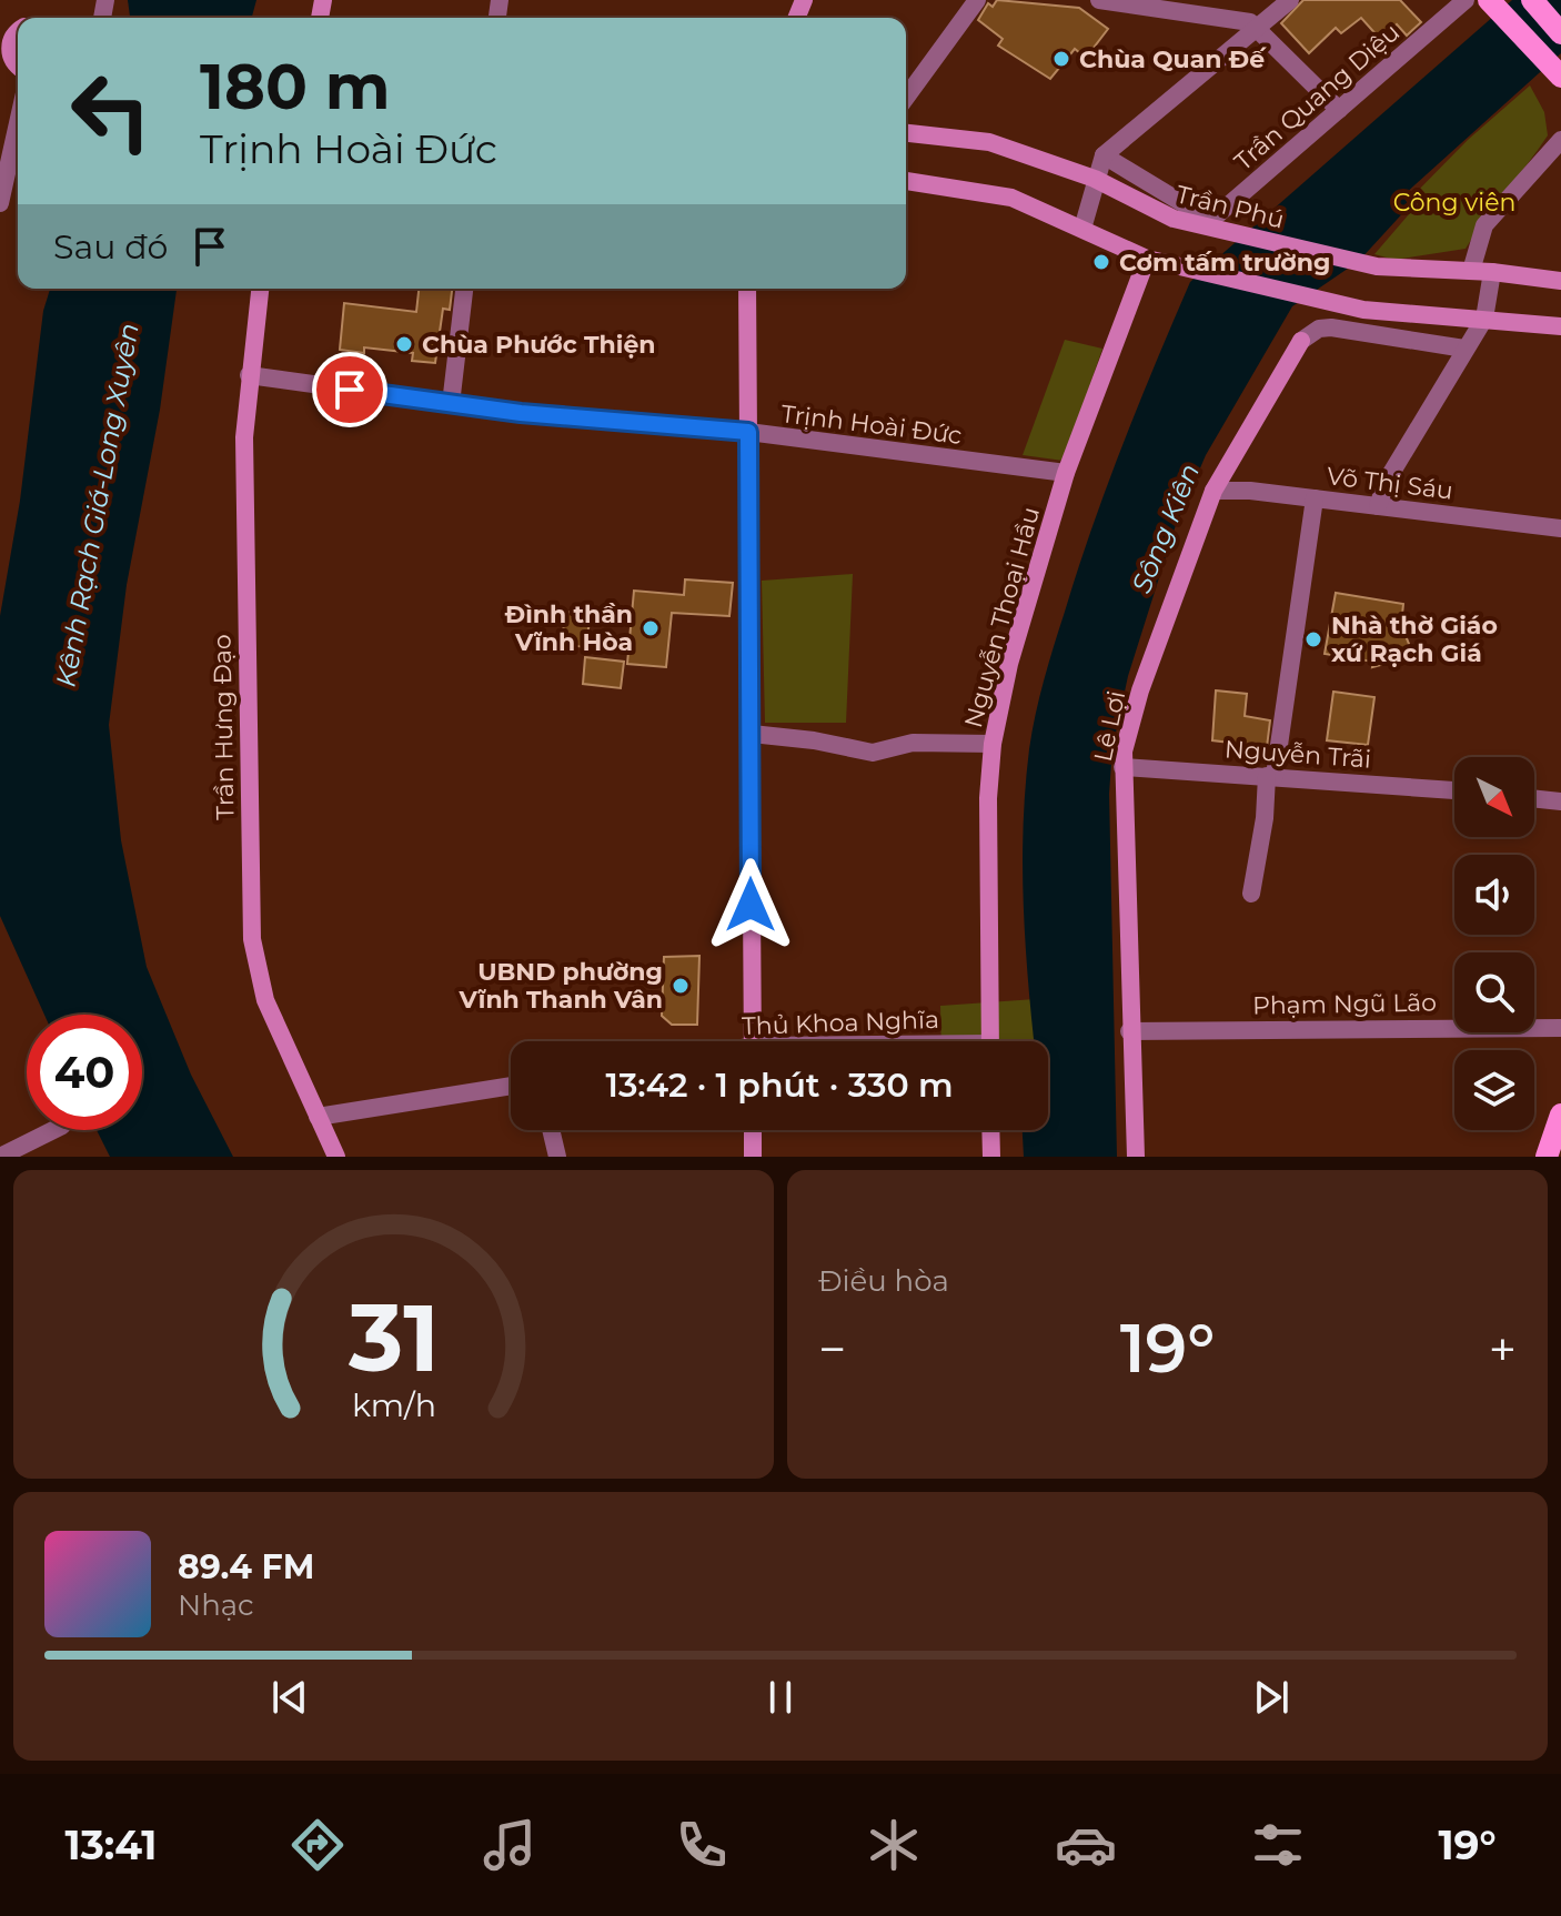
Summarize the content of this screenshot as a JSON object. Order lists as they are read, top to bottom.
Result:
{
  "streets": {
    "street": [
      "Trần Quang Diệu",
      "Trần Phú",
      "Trịnh Hoài Đức",
      "Võ Thị Sáu",
      "Nguyễn Thoại Hầu",
      "Lê Lợi",
      "Trần Hưng Đạo",
      "Nguyễn Trãi",
      "Phạm Ngũ Lão"
    ]
  },
  "crossings": [
    ["Trịnh Hoài Đức", "Nguyễn Thoại Hầu"],
    ["Trịnh Hoài Đức", "Trần Hưng Đạo"],
    ["Võ Thị Sáu", "Lê Lợi"],
    ["Lê Lợi", "Nguyễn Trãi"],
    ["Lê Lợi", "Phạm Ngũ Lão"]
  ],
  "water": ["Kênh Rạch Giá-Long Xuyên", "Sông Kiên"],
  "parks": ["Công viên"],
  "places": [
    "Chùa Quan Đế",
    "Cơm tấm trường",
    "Chùa Phước Thiện",
    "Đình thần Vĩnh Hòa",
    "Nhà thờ Giáo xứ Rạch Giá",
    "UBND phường Vĩnh Thanh Vân"
  ],
  "north": "bottom right",
  "page": {
    "turn": ["180 m", "Trịnh Hoài Đức"],
    "then": "Sau đó",
    "limit": "40",
    "trip": "13:42 · 1 phút · 330 m",
    "tile": "Điều hòa",
    "heat": ["−", "19°", "+"],
    "song": ["89.4 FM", "Nhạc"],
    "tabs": ["13:41", "19°"],
    "gauge": ["31", "km/h"]
  }
}
